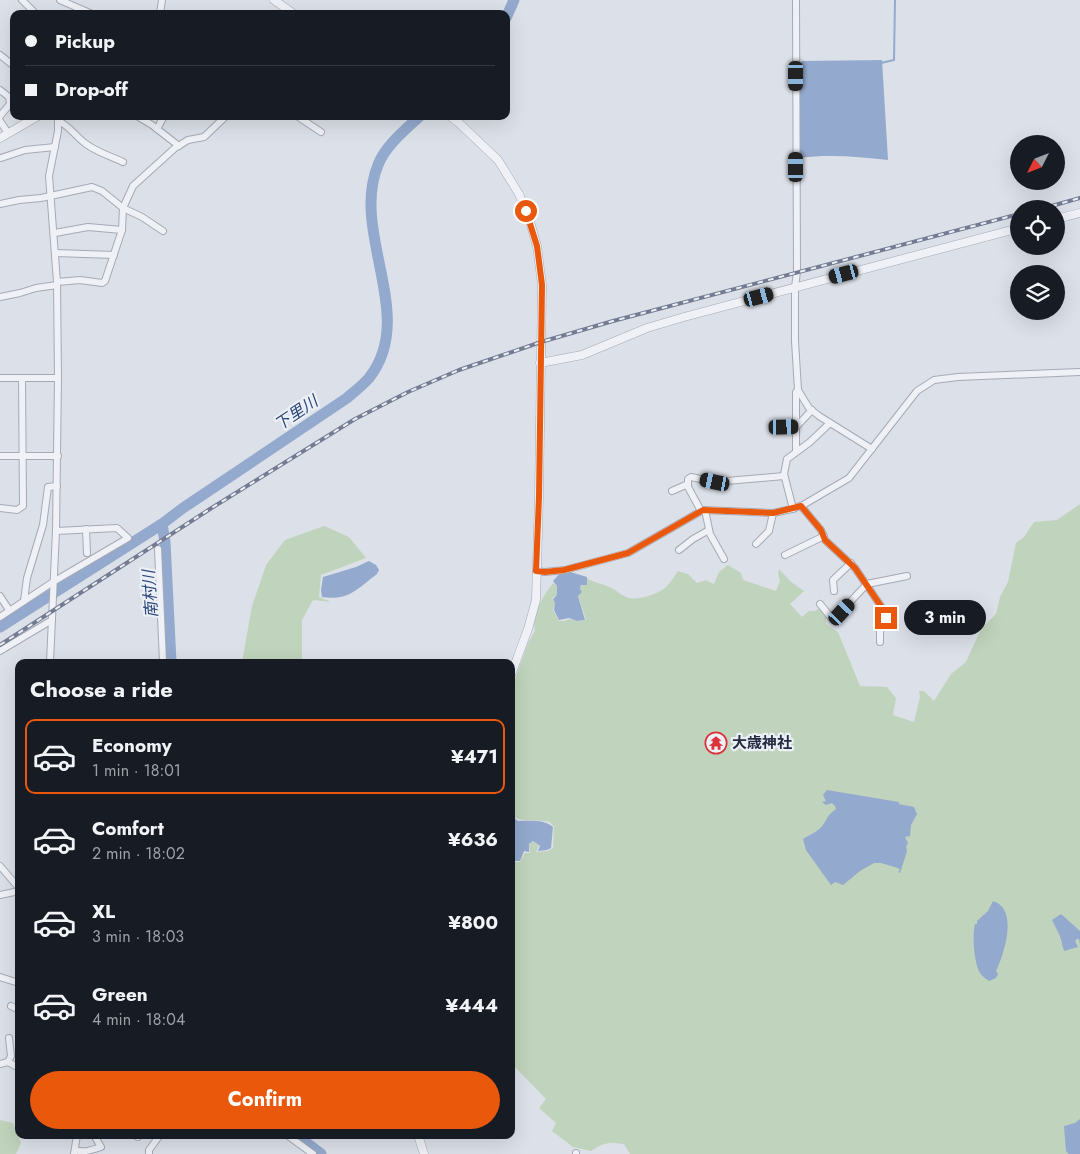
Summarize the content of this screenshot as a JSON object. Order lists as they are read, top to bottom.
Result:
{
  "water": ["下里川", "南村川"],
  "places": {
    "temple": ["大歳神社"]
  },
  "north": "bottom left",
  "page": {
    "banner": ["Pickup", "Drop-off"],
    "bubble": "3 min",
    "heading": "Choose a ride",
    "list": [
      {
        "name": "Economy",
        "note": "1 min · 18:01",
        "value": "¥471"
      },
      {
        "name": "Comfort",
        "note": "2 min · 18:02",
        "value": "¥636"
      },
      {
        "name": "XL",
        "note": "3 min · 18:03",
        "value": "¥800"
      },
      {
        "name": "Green",
        "note": "4 min · 18:04",
        "value": "¥444"
      }
    ],
    "buttons": "Confirm"
  }
}
